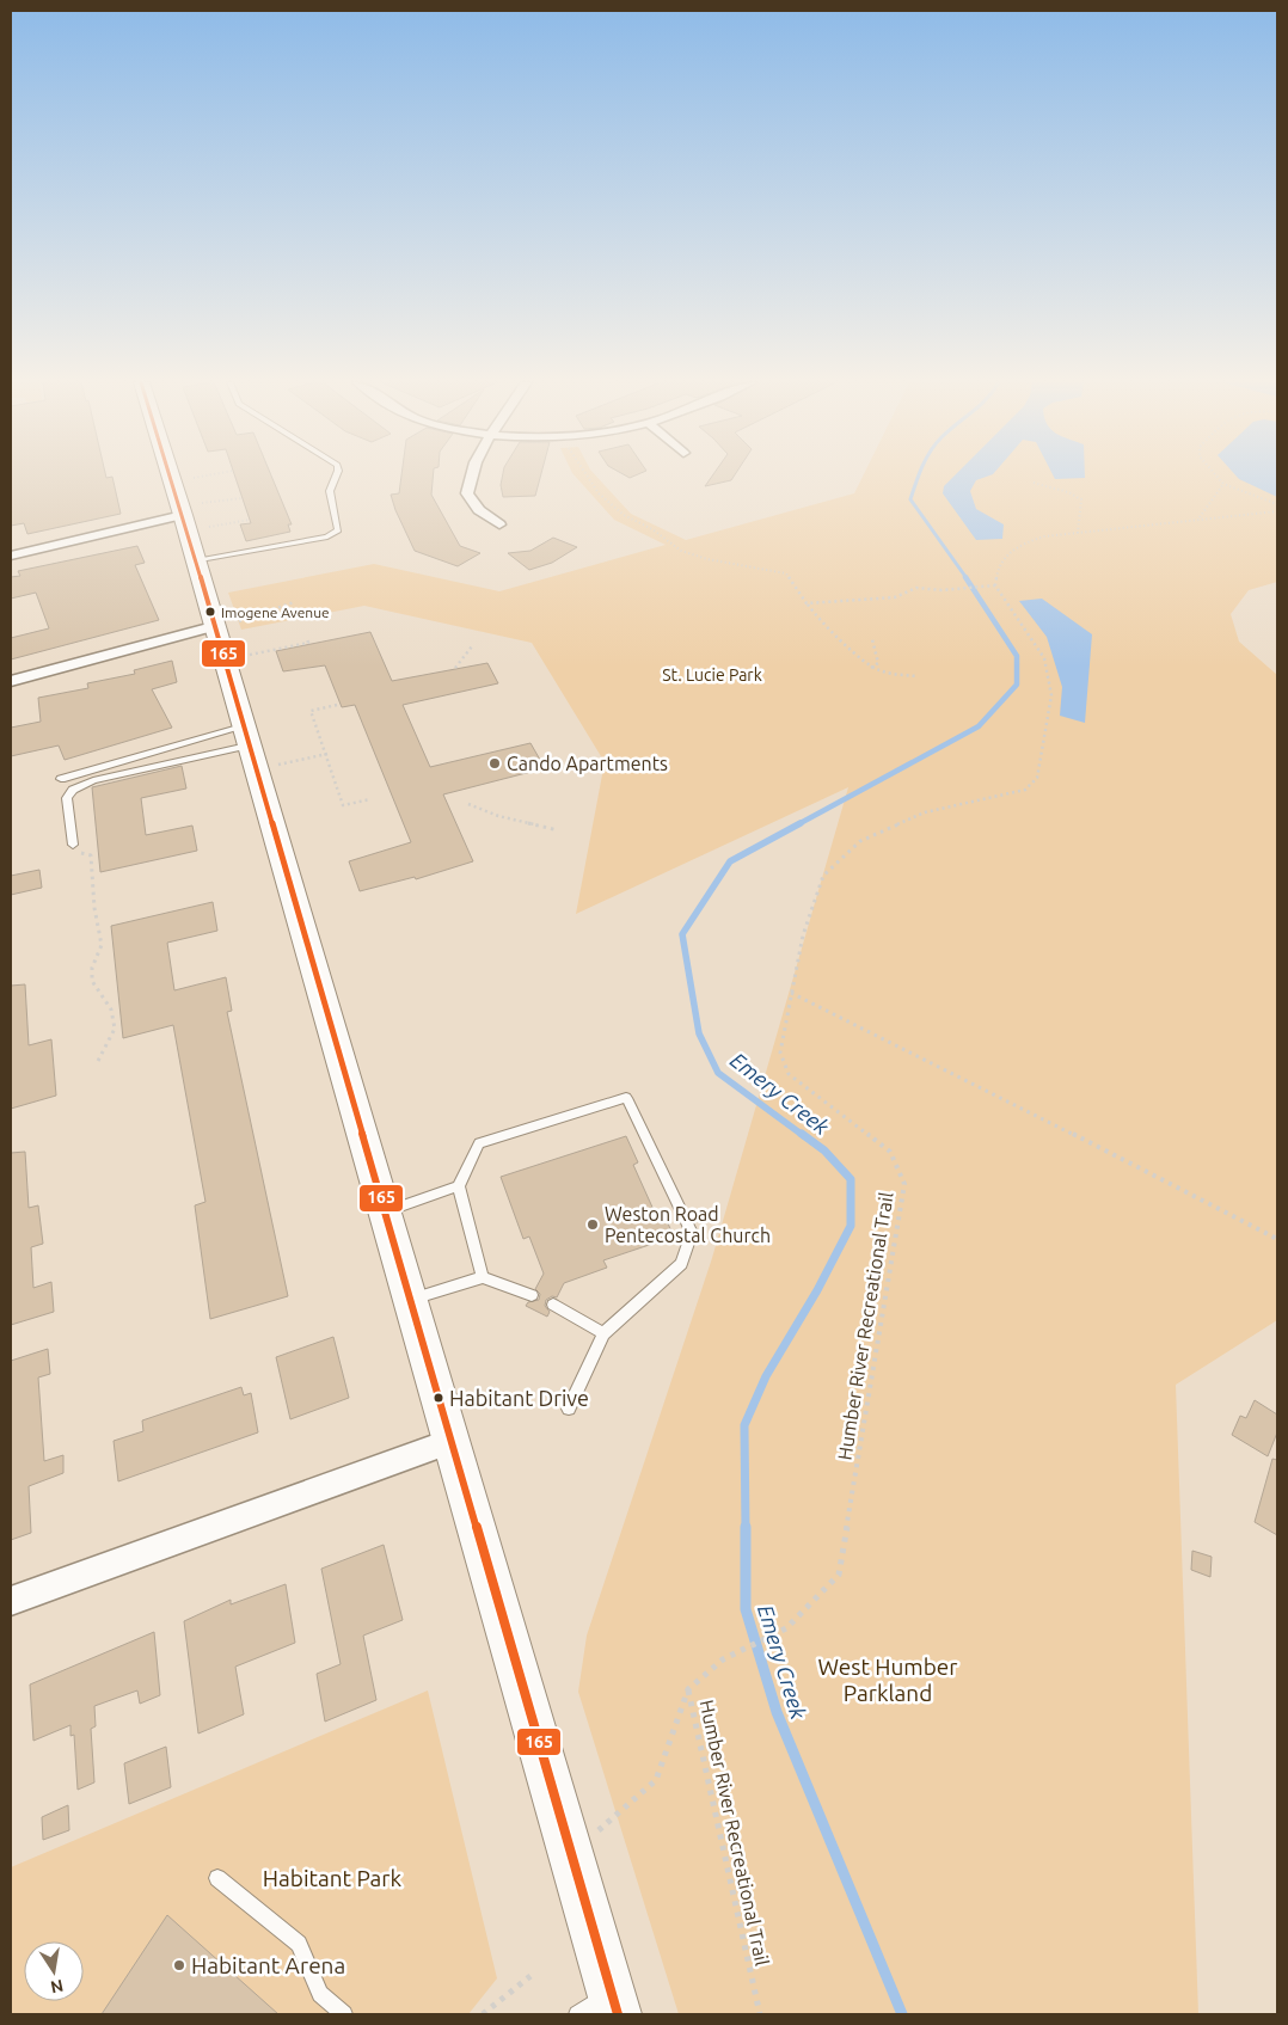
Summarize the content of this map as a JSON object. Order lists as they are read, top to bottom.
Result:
{
  "streets": {
    "path": ["Humber River Recreational Trail"]
  },
  "water": ["Emery Creek"],
  "parks": ["St. Lucie Park", "West Humber Parkland", "Habitant Park"],
  "places": [
    "Imogene Avenue",
    "Cando Apartments",
    "Weston Road Pentecostal Church",
    "Habitant Drive",
    "Habitant Arena"
  ],
  "lines": ["transit line 165"],
  "north": "bottom"
}
